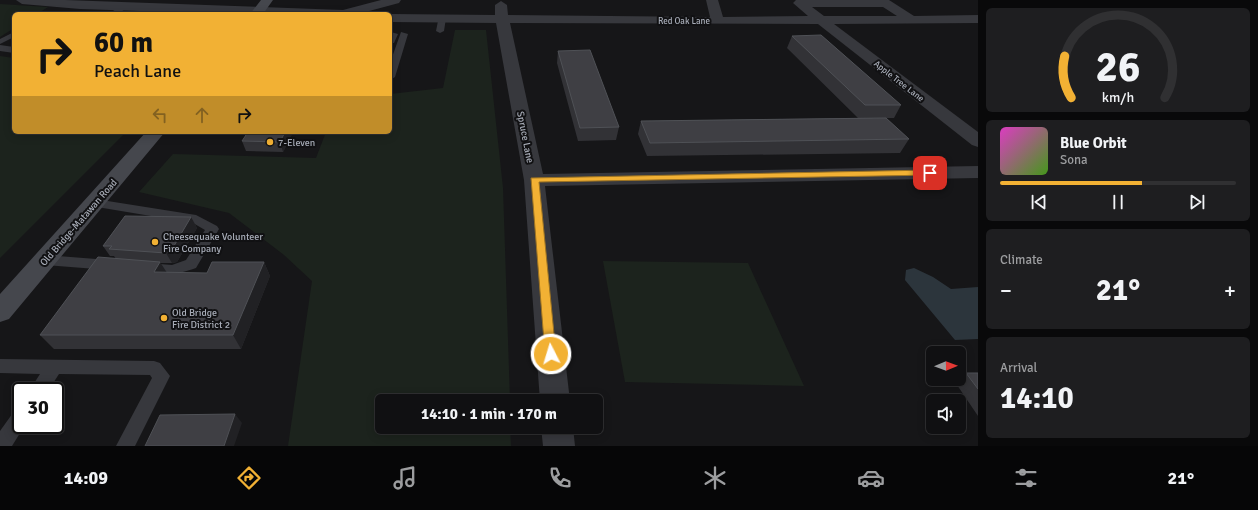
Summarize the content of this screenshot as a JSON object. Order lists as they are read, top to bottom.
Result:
{
  "streets": {
    "main road": ["Old Bridge-Matawan Road"],
    "street": ["Red Oak Lane", "Apple Tree Lane", "Spruce Lane"]
  },
  "crossings": [
    ["Red Oak Lane", "Apple Tree Lane"],
    ["Red Oak Lane", "Spruce Lane"]
  ],
  "places": ["7-Eleven", "Cheesequake Volunteer Fire Company", "Old Bridge Fire District 2"],
  "north": "right",
  "page": {
    "turn": ["60 m", "Peach Lane"],
    "song": ["Blue Orbit", "Sona"],
    "tile": [
      "Climate",
      ["Arrival", "14:10"]
    ],
    "heat": ["−", "21°", "+"],
    "limit": "30",
    "trip": "14:10 · 1 min · 170 m",
    "tabs": ["14:09", "21°"],
    "gauge": ["26", "km/h"]
  }
}
